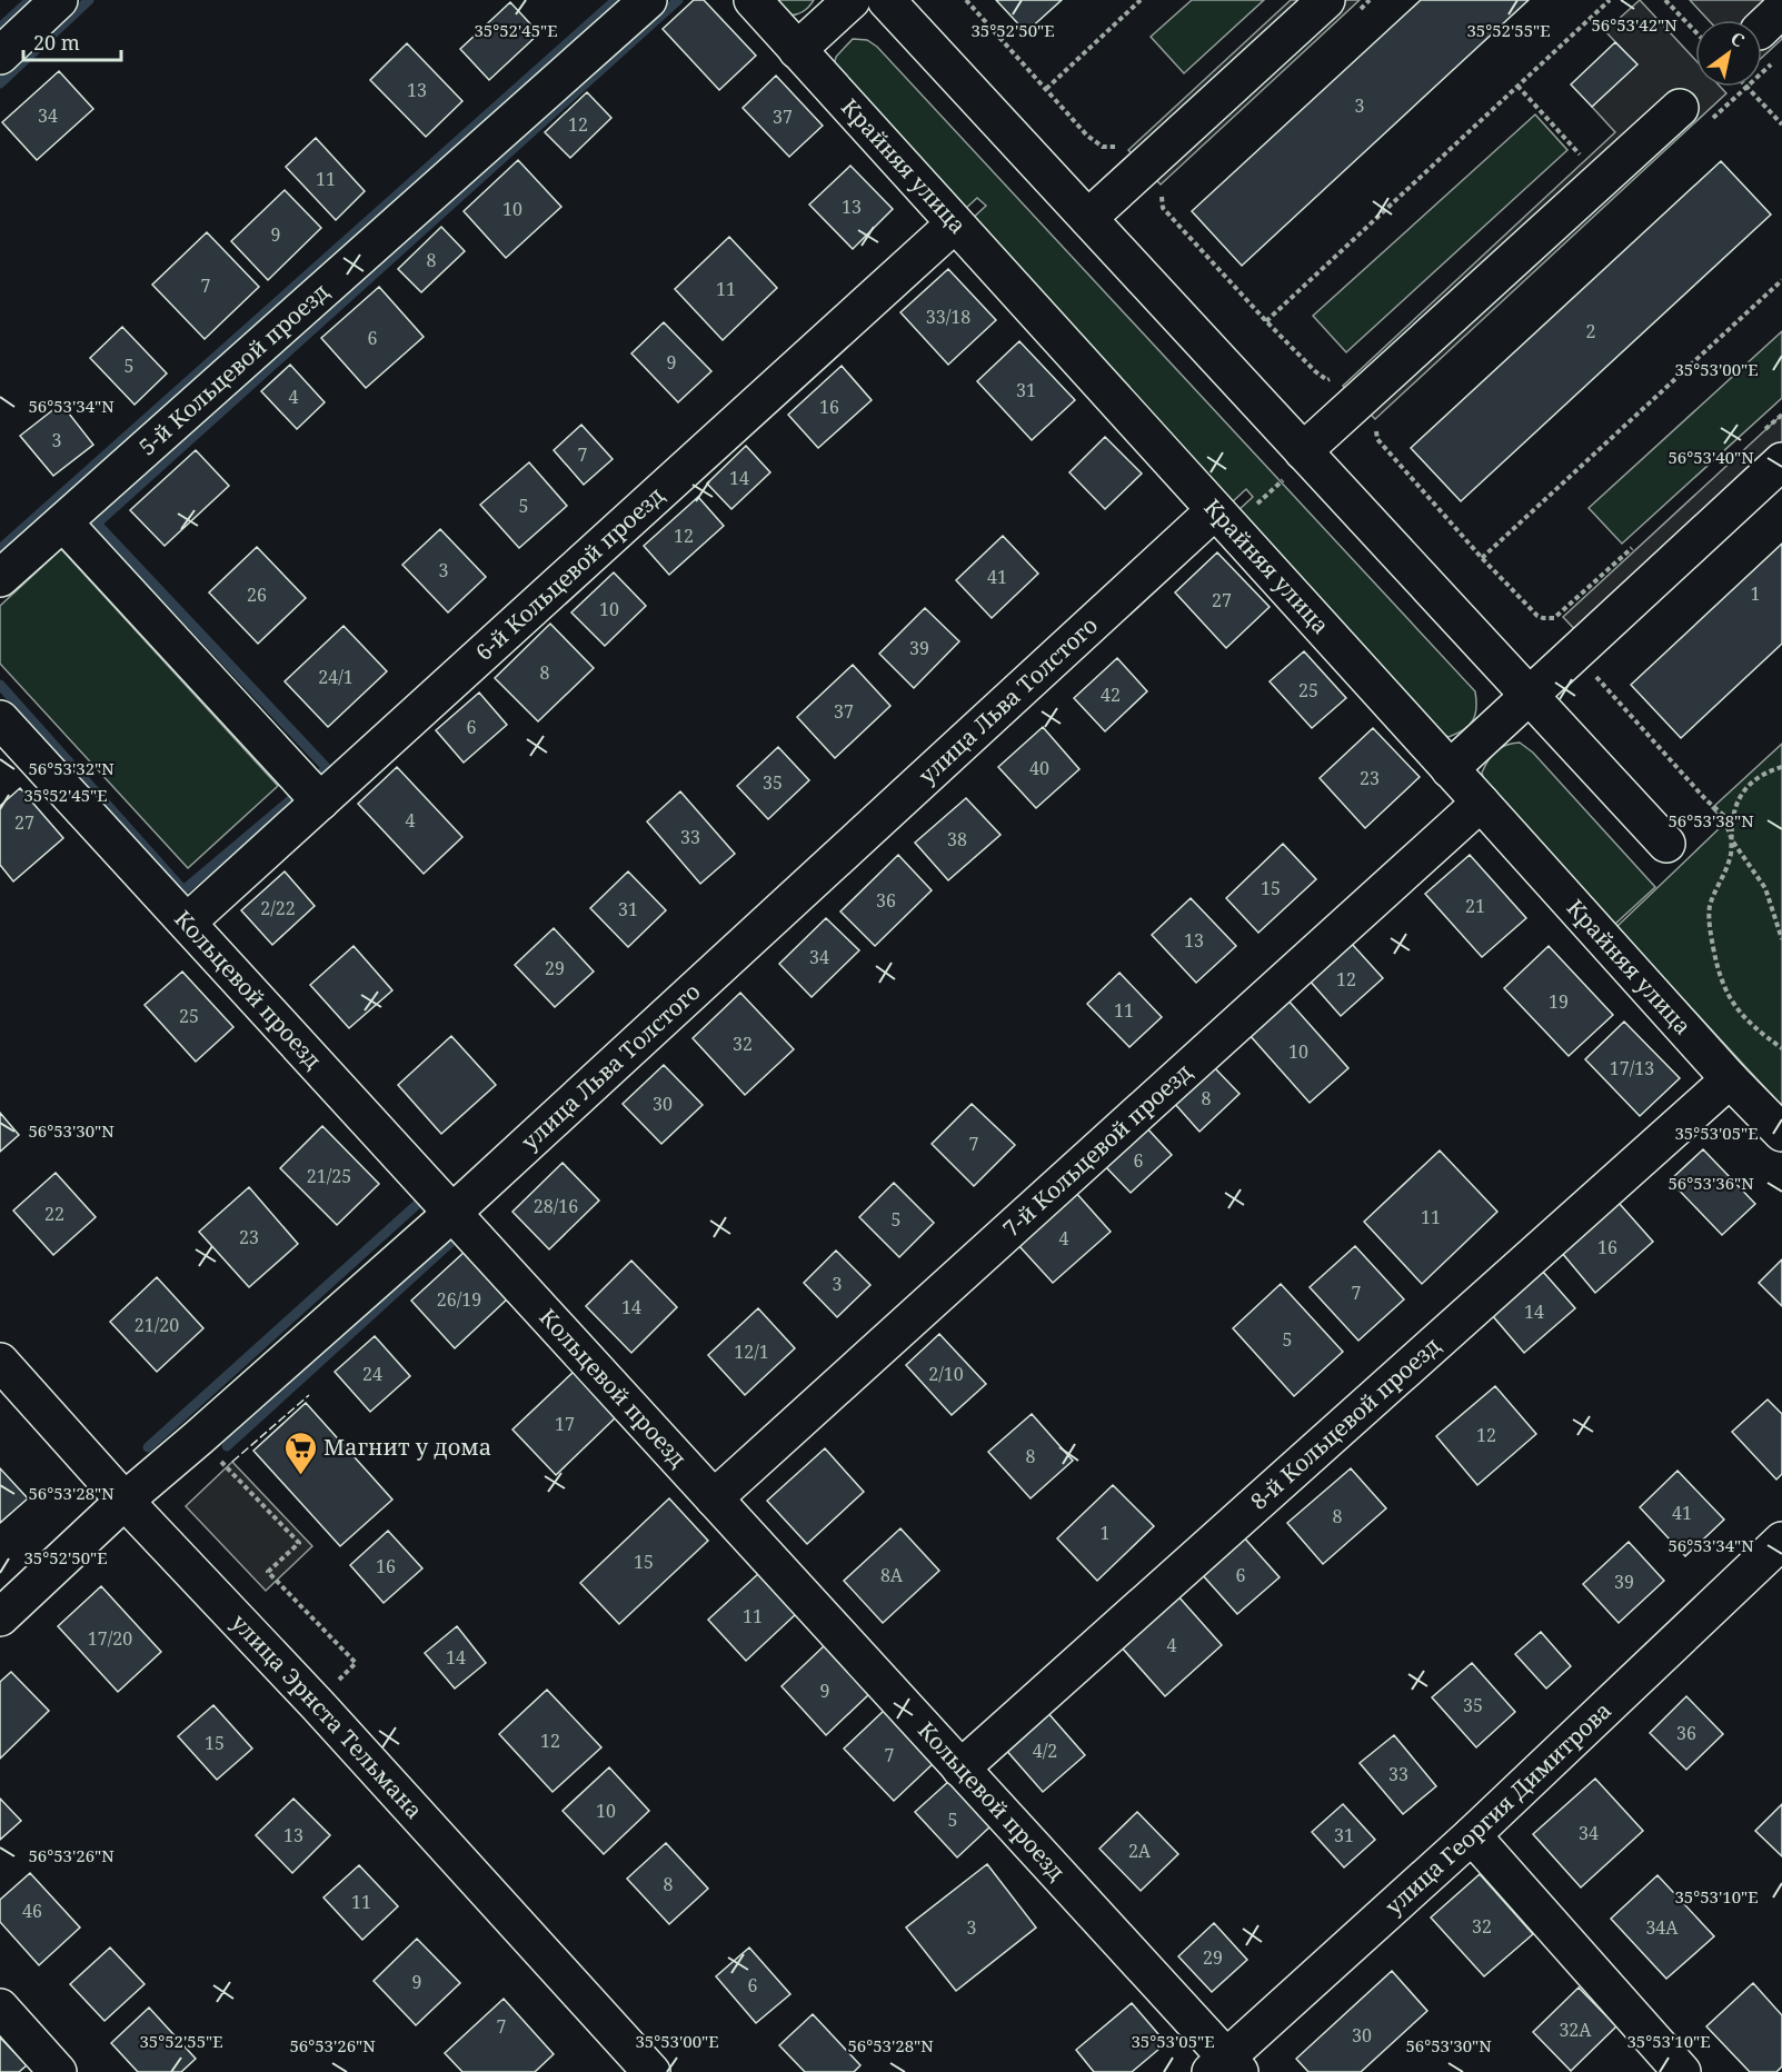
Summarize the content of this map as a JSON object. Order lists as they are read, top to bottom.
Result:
{
  "streets": {
    "street": [
      "Крайняя улица",
      "5-й Кольцевой проезд",
      "6-й Кольцевой проезд",
      "улица Льва Толстого",
      "Кольцевой проезд",
      "7-й Кольцевой проезд",
      "8-й Кольцевой проезд",
      "улица Эрнста Тельмана",
      "улица Георгия Димитрова"
    ]
  },
  "crossings": [
    ["Крайняя улица", "6-й Кольцевой проезд"],
    ["Крайняя улица", "улица Льва Толстого"],
    ["Крайняя улица", "7-й Кольцевой проезд"],
    ["Крайняя улица", "8-й Кольцевой проезд"],
    ["6-й Кольцевой проезд", "Кольцевой проезд"],
    ["улица Льва Толстого", "Кольцевой проезд"],
    ["улица Льва Толстого", "улица Эрнста Тельмана"],
    ["Кольцевой проезд", "7-й Кольцевой проезд"],
    ["Кольцевой проезд", "8-й Кольцевой проезд"],
    ["Кольцевой проезд", "улица Георгия Димитрова"]
  ],
  "places": {
    "supermarket": ["Магнит у дома"]
  },
  "house_numbers": [
    "13",
    "3",
    "34",
    "37",
    "12",
    "11",
    "13",
    "10",
    "9",
    "8",
    "7",
    "11",
    "33/18",
    "2",
    "6",
    "9",
    "5",
    "31",
    "4",
    "16",
    "3",
    "7",
    "14",
    "5",
    "12",
    "3",
    "41",
    "1",
    "26",
    "27",
    "10",
    "39",
    "8",
    "24/1",
    "25",
    "42",
    "37",
    "6",
    "40",
    "23",
    "35",
    "4",
    "27",
    "33",
    "38",
    "15",
    "36",
    "21",
    "2/22",
    "31",
    "13",
    "34",
    "29",
    "12",
    "19",
    "11",
    "25",
    "32",
    "10",
    "17/13",
    "8",
    "30",
    "7",
    "6",
    "21/25",
    "28/16",
    "22",
    "11",
    "5",
    "23",
    "4",
    "16",
    "3",
    "7",
    "26/19",
    "14",
    "14",
    "21/20",
    "5",
    "12/1",
    "24",
    "2/10",
    "17",
    "12",
    "8",
    "41",
    "8",
    "1",
    "15",
    "16",
    "8А",
    "6",
    "39",
    "11",
    "17/20",
    "4",
    "14",
    "9",
    "35",
    "36",
    "12",
    "15",
    "4/2",
    "7",
    "33",
    "10",
    "5",
    "34",
    "13",
    "31",
    "2А",
    "8",
    "11",
    "46",
    "32",
    "3",
    "34А",
    "29",
    "9",
    "6",
    "7",
    "32А",
    "30"
  ],
  "scale_bar": "20 m",
  "north": "top right",
  "coordinates": [
    "56°53'42\"N",
    "35°52'50\"E",
    "35°52'45\"E",
    "35°52'55\"E",
    "35°53'00\"E",
    "56°53'34\"N",
    "56°53'40\"N",
    "56°53'32\"N",
    "56°53'38\"N",
    "56°53'30\"N",
    "35°53'05\"E",
    "56°53'36\"N",
    "56°53'28\"N",
    "56°53'26\"N",
    "35°53'10\"E"
  ]
}
